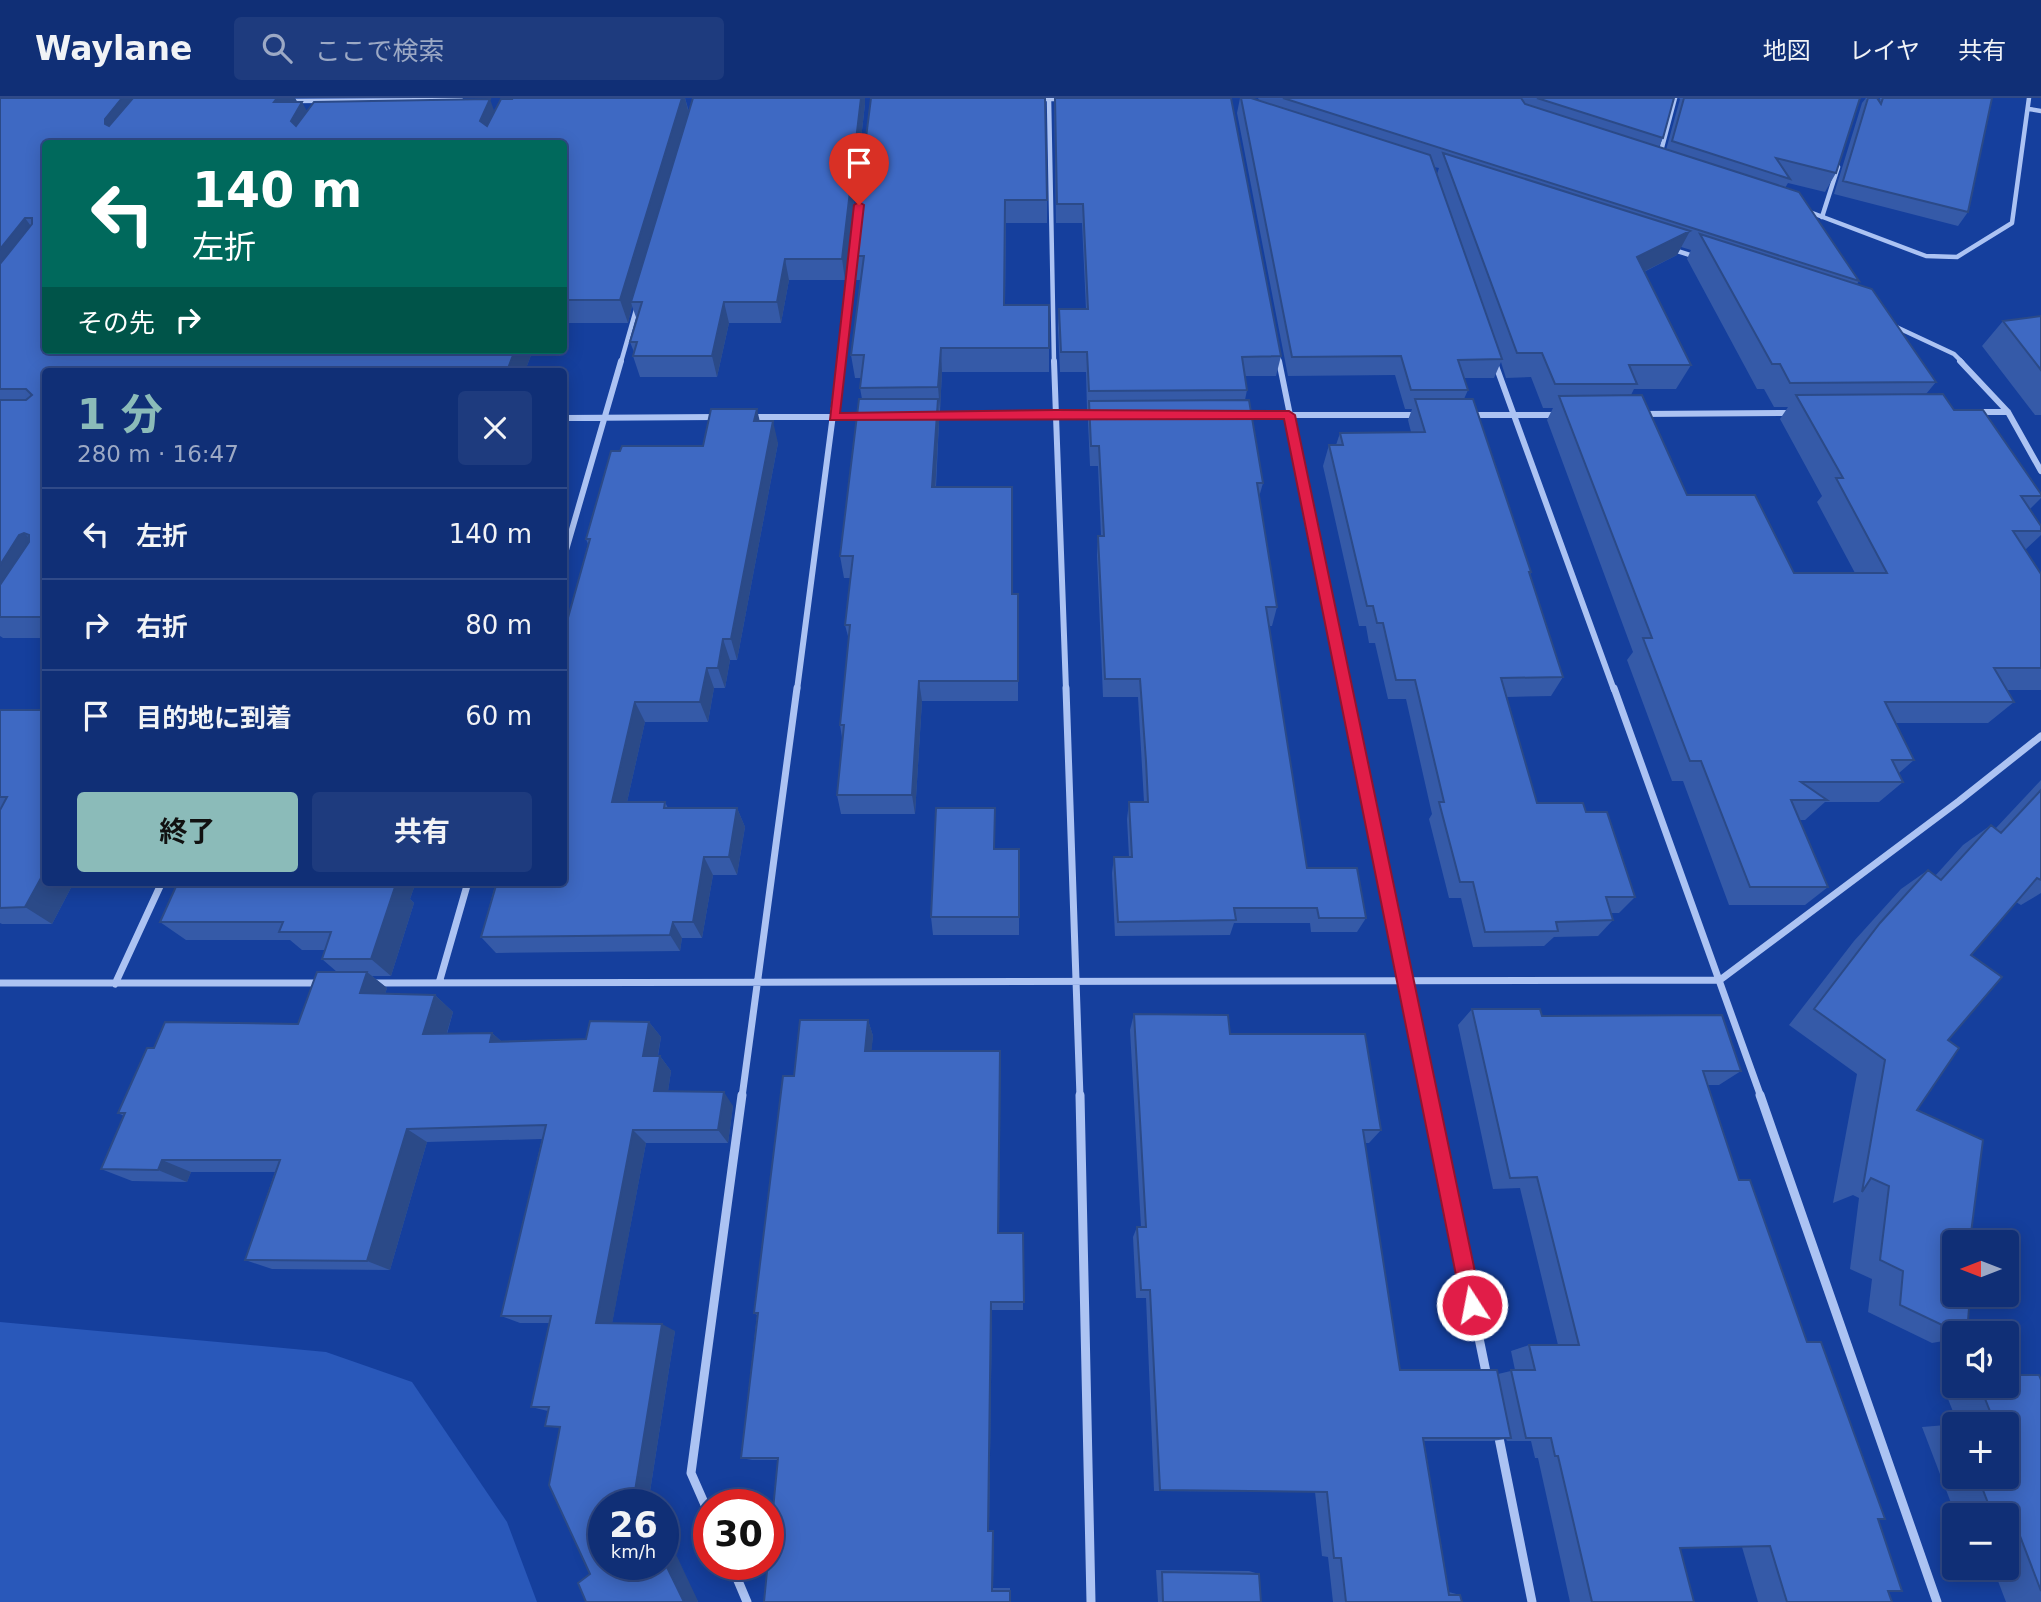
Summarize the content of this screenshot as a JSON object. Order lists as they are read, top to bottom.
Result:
{
  "north": "left",
  "page": {
    "header": "Waylane",
    "search": "ここで検索",
    "nav": ["地図", "レイヤ", "共有"],
    "turn": ["140 m", "左折"],
    "then": "その先",
    "heading": ["1 分", "280 m · 16:47"],
    "list": [
      {
        "name": "左折",
        "value": "140 m"
      },
      {
        "name": "右折",
        "value": "80 m"
      },
      {
        "name": "目的地に到着",
        "value": "60 m"
      }
    ],
    "buttons": ["終了", "共有"],
    "map_buttons": ["+", "−"],
    "speed": "26 km/h",
    "limit": "30"
  }
}
